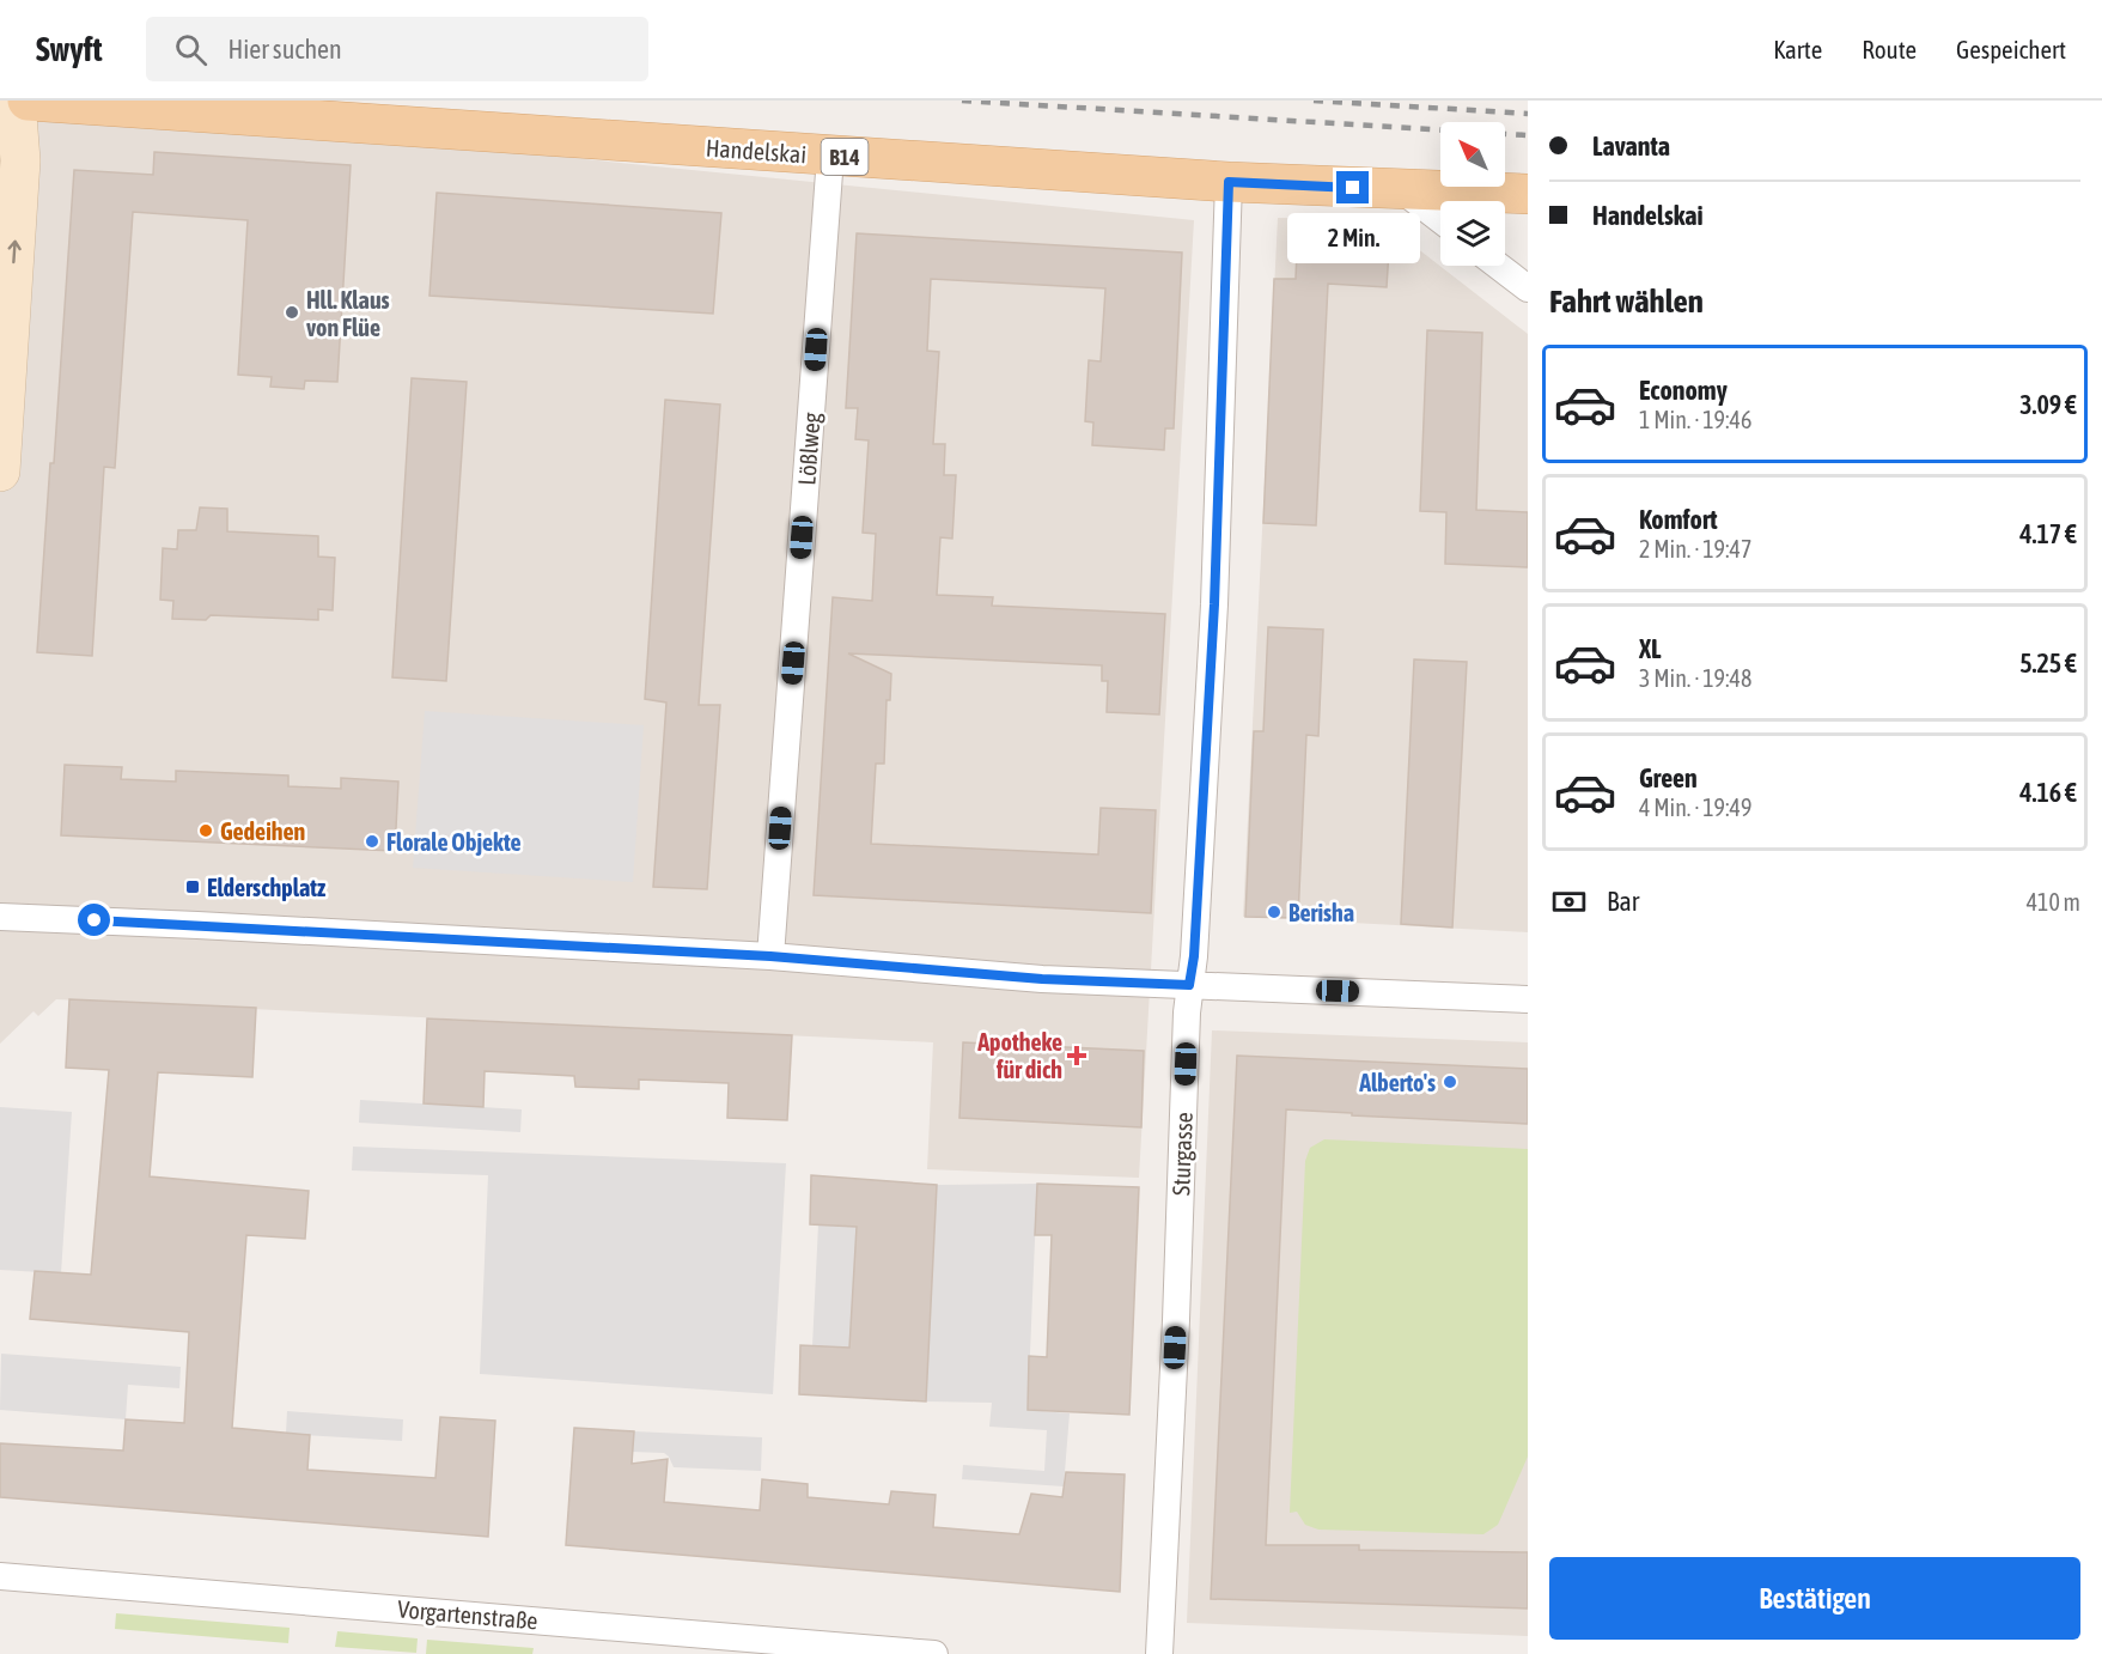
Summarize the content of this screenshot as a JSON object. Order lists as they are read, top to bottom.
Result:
{
  "streets": {
    "main road": ["Handelskai", "B14"],
    "street": ["Lößlweg", "Sturgasse", "Vorgartenstraße"]
  },
  "crossings": [
    ["Handelskai", "Lößlweg"],
    ["Handelskai", "Sturgasse"]
  ],
  "places": {
    "other": [
      "Hll. Klaus von Flüe",
      "Gedeihen",
      "Florale Objekte",
      "Berisha",
      "Alberto's"
    ],
    "transit": ["Elderschplatz"],
    "health": ["Apotheke für dich"]
  },
  "north": "top left",
  "page": {
    "header": "Swyft",
    "search": "Hier suchen",
    "nav": ["Karte", "Route", "Gespeichert"],
    "banner": ["Lavanta", "Handelskai"],
    "bubble": "2 Min.",
    "heading": "Fahrt wählen",
    "list": [
      {
        "name": "Economy",
        "note": "1 Min. · 19:46",
        "value": "3.09 €"
      },
      {
        "name": "Komfort",
        "note": "2 Min. · 19:47",
        "value": "4.17 €"
      },
      {
        "name": "XL",
        "note": "3 Min. · 19:48",
        "value": "5.25 €"
      },
      {
        "name": "Green",
        "note": "4 Min. · 19:49",
        "value": "4.16 €"
      }
    ],
    "pay": ["Bar", "410 m"],
    "buttons": "Bestätigen"
  }
}
